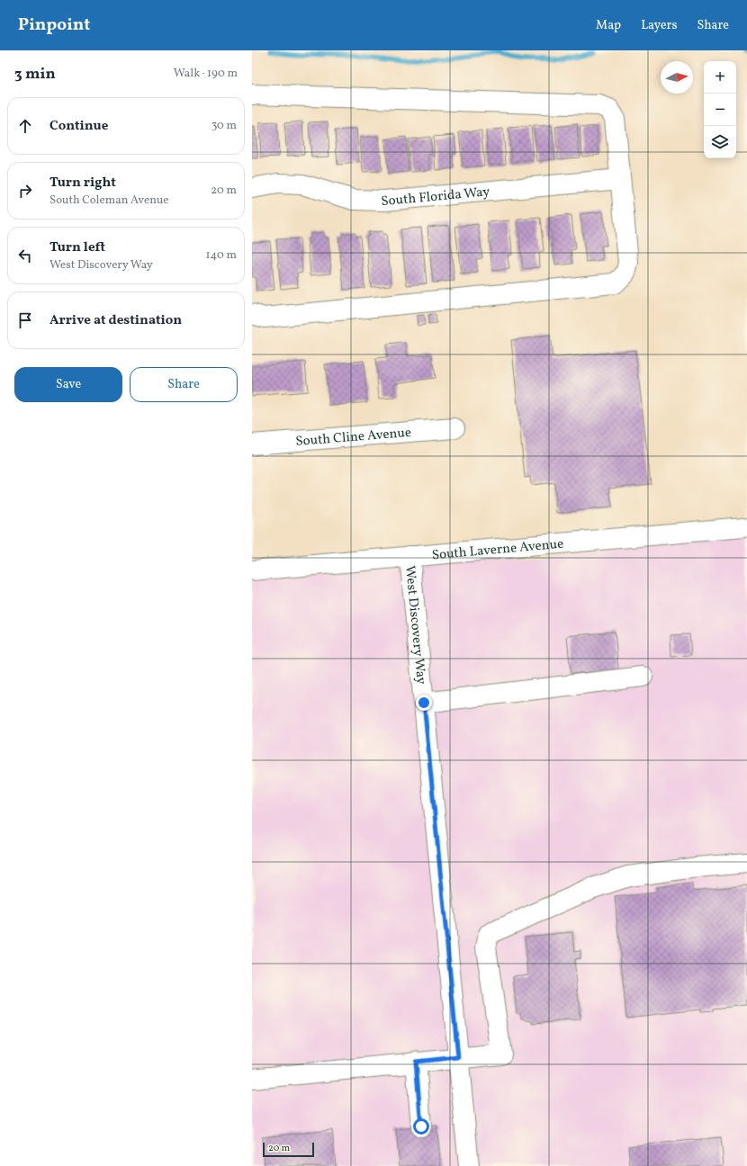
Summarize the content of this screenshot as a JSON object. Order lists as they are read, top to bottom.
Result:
{
  "streets": {
    "street": [
      "South Florida Way",
      "South Cline Avenue",
      "South Laverne Avenue",
      "West Discovery Way"
    ]
  },
  "crossings": [
    ["South Laverne Avenue", "West Discovery Way"]
  ],
  "scale_bar": "20 m",
  "north": "right",
  "page": {
    "header": "Pinpoint",
    "nav": ["Map", "Layers", "Share"],
    "heading": ["3 min", "Walk · 190 m"],
    "map_buttons": ["+", "−"],
    "list": [
      ["Continue", "30 m"],
      ["Turn right", "South Coleman Avenue", "20 m"],
      ["Turn left", "West Discovery Way", "140 m"],
      "Arrive at destination"
    ],
    "buttons": ["Save", "Share"],
    "scale": "20 m"
  }
}
